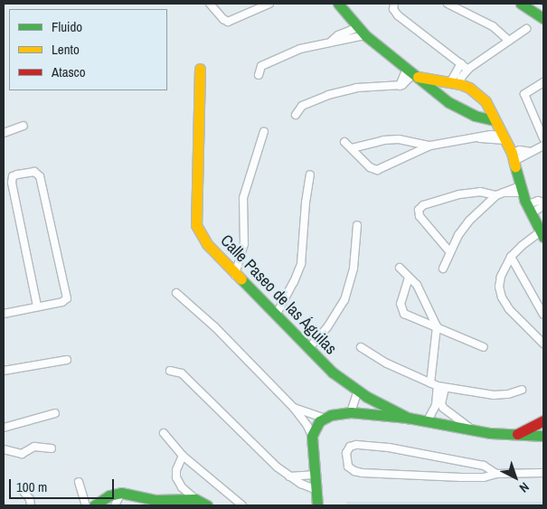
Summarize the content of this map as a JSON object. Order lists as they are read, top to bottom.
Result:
{
  "streets": {
    "street": ["Calle Paseo de las Águilas"]
  },
  "legend": ["Fluido", "Lento", "Atasco"],
  "scale_bar": "100 m",
  "north": "bottom right"
}
